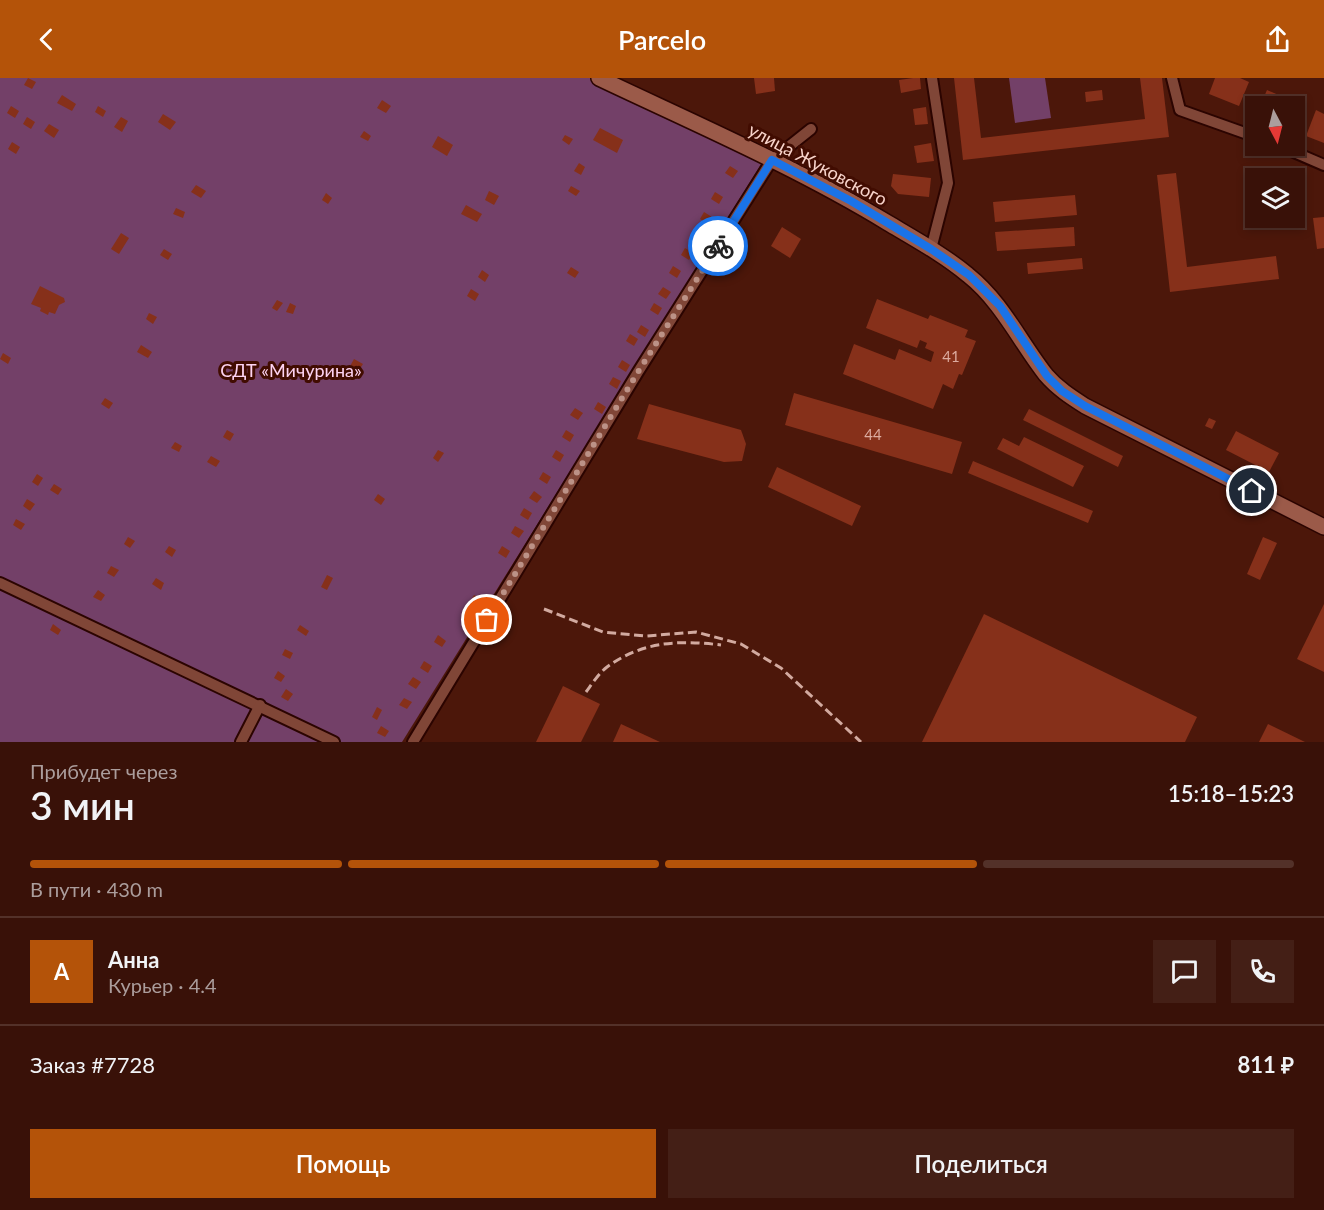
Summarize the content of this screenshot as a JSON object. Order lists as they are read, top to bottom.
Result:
{
  "streets": {
    "main road": ["улица Жуковского"]
  },
  "parks": ["СДТ «Мичурина»"],
  "house_numbers": ["41", "44"],
  "north": "bottom",
  "page": {
    "header": "Parcelo",
    "heading": ["3 мин", "Прибудет через", "15:18–15:23"],
    "panel": [
      "Анна",
      "Курьер · 4.4",
      "Заказ #7728",
      "811 ₽"
    ],
    "bar": "В пути · 430 m",
    "round": "А",
    "buttons": ["Помощь", "Поделиться"]
  }
}
